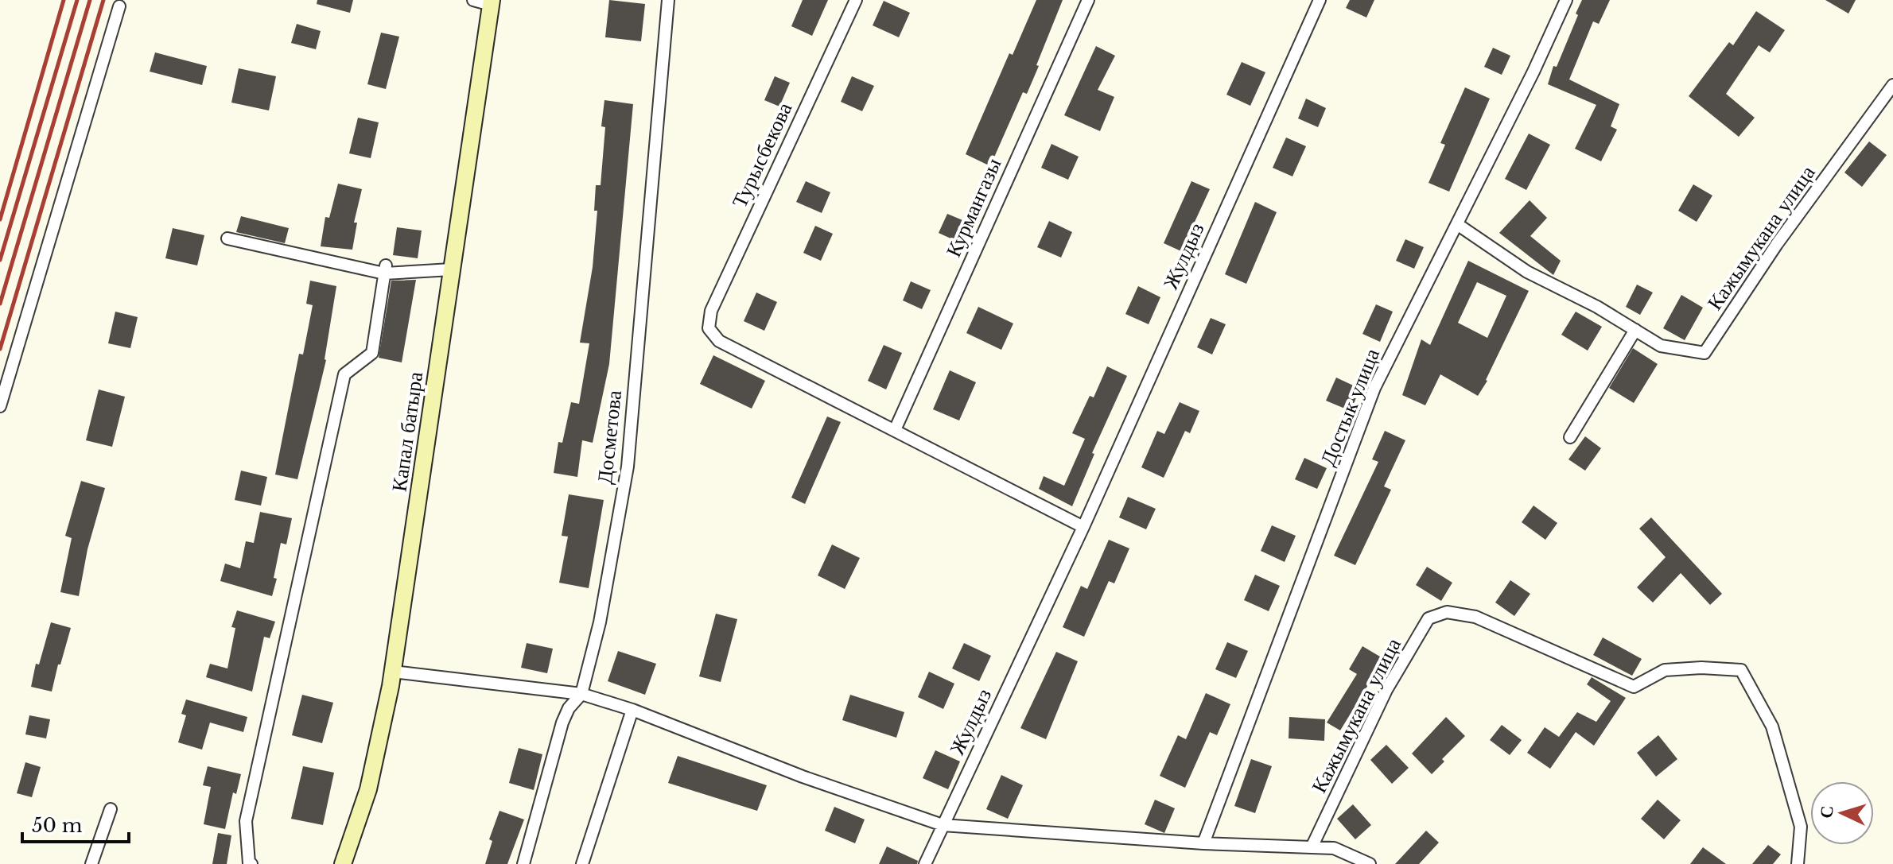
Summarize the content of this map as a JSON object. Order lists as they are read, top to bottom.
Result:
{
  "streets": {
    "main road": ["Капал батыра"],
    "street": [
      "Турысбекова",
      "Курмангазы",
      "Кажымукана улица",
      "Жулдыз",
      "Достык улица",
      "Досметова"
    ]
  },
  "crossings": [
    ["Турысбекова", "Курмангазы"],
    ["Кажымукана улица", "Достык улица"]
  ],
  "scale_bar": "50 m",
  "north": "left"
}
